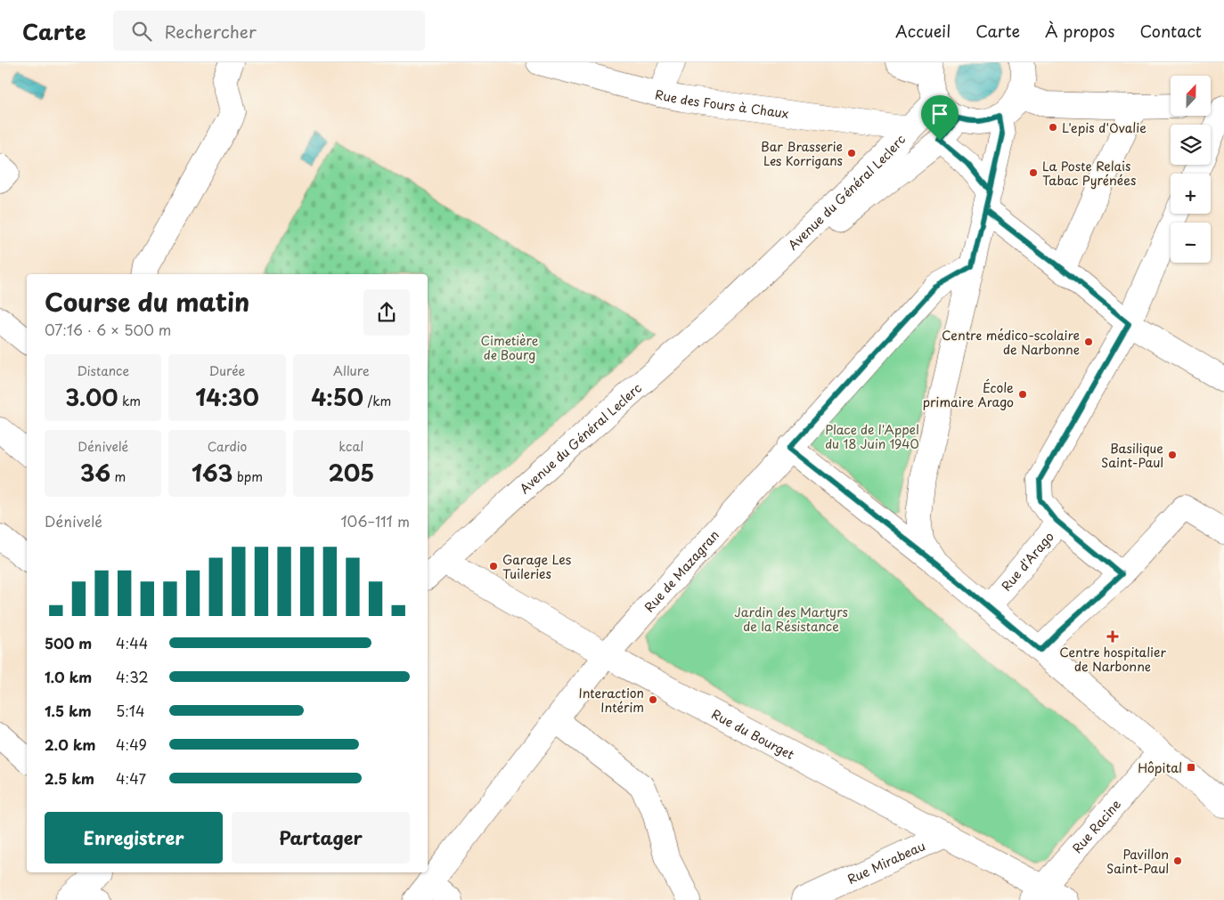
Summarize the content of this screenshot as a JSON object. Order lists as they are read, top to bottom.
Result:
{
  "streets": {
    "street": [
      "Rue des Fours à Chaux",
      "Avenue du Général Leclerc",
      "Rue d'Arago",
      "Rue de Mazagran",
      "Rue du Bourget",
      "Rue Racine",
      "Rue Mirabeau"
    ]
  },
  "crossings": [
    ["Rue des Fours à Chaux", "Avenue du Général Leclerc"],
    ["Avenue du Général Leclerc", "Rue du Bourget"],
    ["Rue de Mazagran", "Rue du Bourget"],
    ["Rue du Bourget", "Rue Racine"],
    ["Rue du Bourget", "Rue Mirabeau"]
  ],
  "parks": ["Cimetière de Bourg", "Place de l'Appel du 18 Juin 1940", "Jardin des Martyrs de la Résistance"],
  "places": {
    "other": [
      "L'epis d'Ovalie",
      "Bar Brasserie Les Korrigans",
      "La Poste Relais Tabac Pyrénées",
      "Centre médico-scolaire de Narbonne",
      "École primaire Arago",
      "Basilique Saint-Paul",
      "Garage Les Tuileries",
      "Interaction Intérim",
      "Pavillon Saint-Paul"
    ],
    "health": ["Centre hospitalier de Narbonne"],
    "transit": ["Hôpital"]
  },
  "north": "top",
  "page": {
    "header": "Carte",
    "search": "Rechercher",
    "nav": [
      "Accueil",
      "Carte",
      "À propos",
      "Contact"
    ],
    "map_buttons": ["+", "−"],
    "heading": ["Course du matin", "07:16 · 6 × 500 m"],
    "stats": [
      ["Distance", "3.00 km"],
      ["Durée", "14:30"],
      ["Allure", "4:50 /km"],
      ["Dénivelé", "36 m"],
      ["Cardio", "163 bpm"],
      ["kcal", "205"]
    ],
    "chart": ["Dénivelé", "106–111 m"],
    "list": [
      {
        "name": "500 m",
        "note": "4:44"
      },
      {
        "name": "1.0 km",
        "note": "4:32"
      },
      {
        "name": "1.5 km",
        "note": "5:14"
      },
      {
        "name": "2.0 km",
        "note": "4:49"
      },
      {
        "name": "2.5 km",
        "note": "4:47"
      }
    ],
    "buttons": ["Enregistrer", "Partager"]
  }
}
